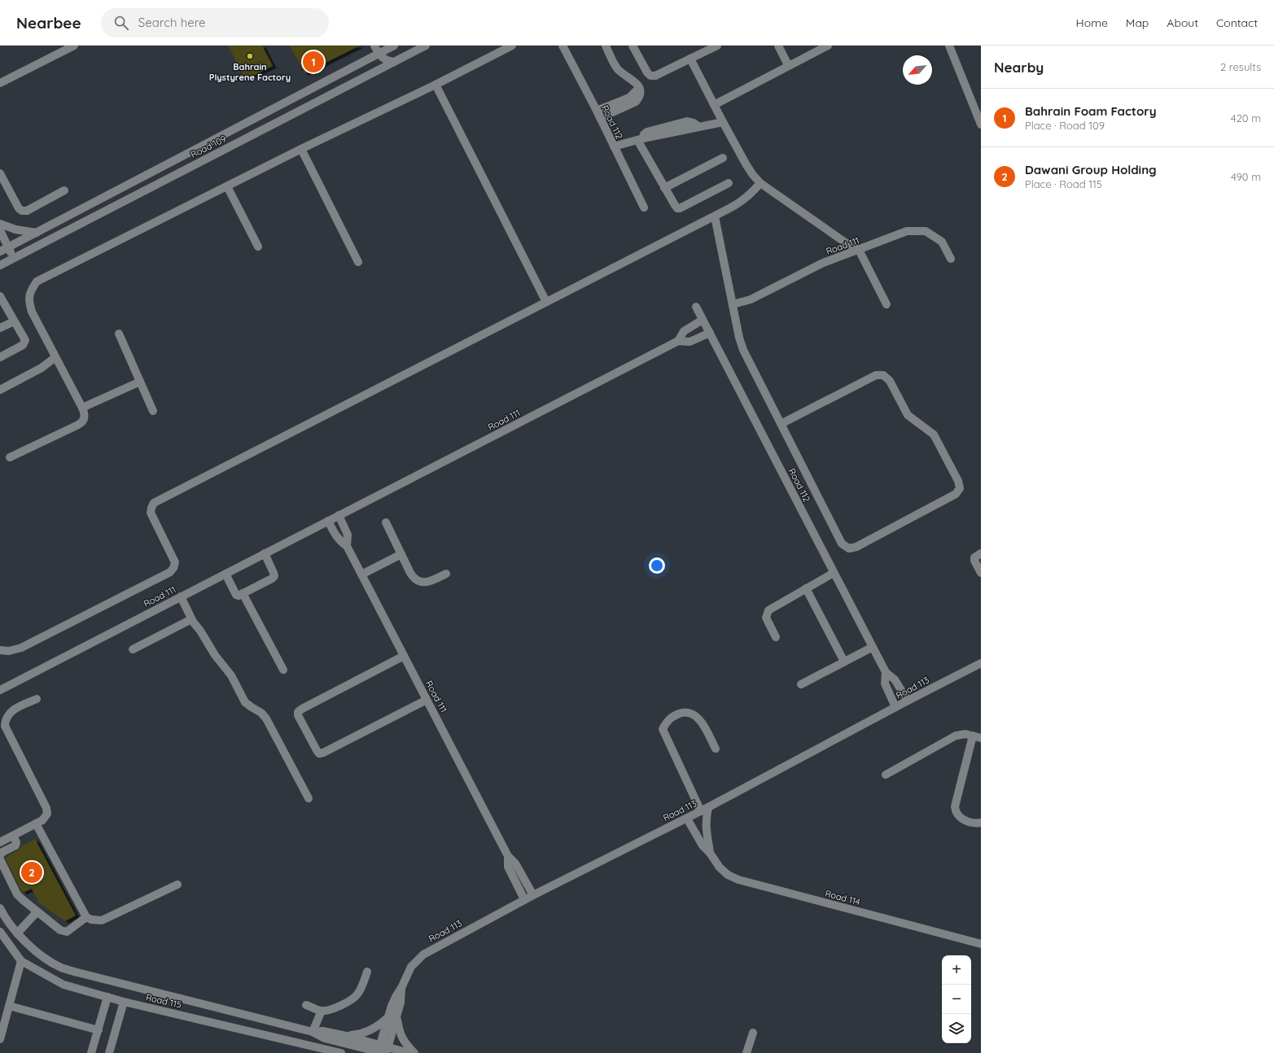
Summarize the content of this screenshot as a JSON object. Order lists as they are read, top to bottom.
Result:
{
  "streets": {
    "street": [
      "Road 112",
      "Road 109",
      "Road 111",
      "Road 113",
      "Road 114",
      "Road 115"
    ]
  },
  "crossings": [
    ["Road 112", "Road 111"],
    ["Road 112", "Road 113"],
    ["Road 111", "Road 113"],
    ["Road 113", "Road 114"],
    ["Road 113", "Road 115"]
  ],
  "places": ["Bahrain Plystyrene Factory"],
  "north": "bottom left",
  "page": {
    "header": "Nearbee",
    "search": "Search here",
    "nav": [
      "Home",
      "Map",
      "About",
      "Contact"
    ],
    "heading": ["Nearby", "2 results"],
    "pins": ["1", "2"],
    "list": [
      {
        "mark": "1",
        "name": "Bahrain Foam Factory",
        "note": "Place · Road 109",
        "value": "420 m"
      },
      {
        "mark": "2",
        "name": "Dawani Group Holding",
        "note": "Place · Road 115",
        "value": "490 m"
      }
    ],
    "map_buttons": ["+", "−"]
  }
}
